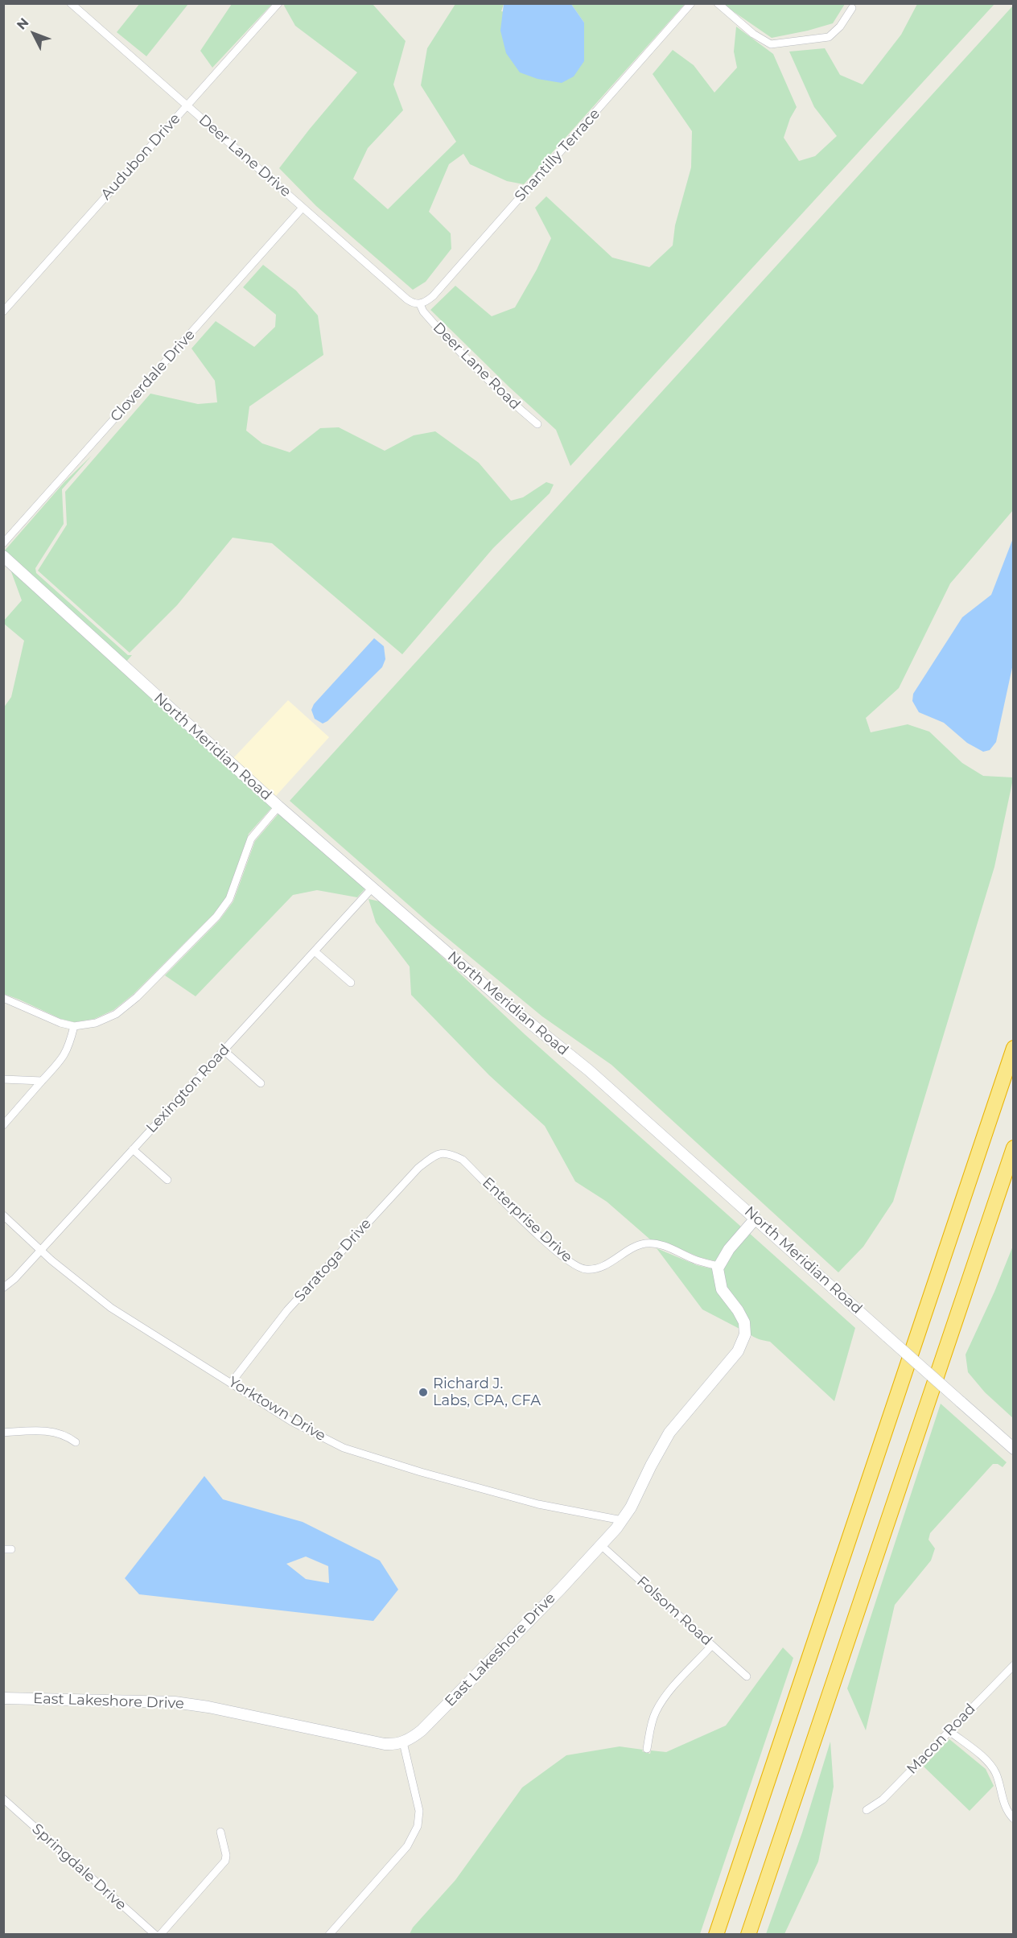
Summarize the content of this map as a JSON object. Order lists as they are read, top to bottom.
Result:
{
  "streets": {
    "main road": ["North Meridian Road", "East Lakeshore Drive"],
    "street": [
      "Shantilly Terrace",
      "Deer Lane Drive",
      "Audubon Drive",
      "Deer Lane Road",
      "Cloverdale Drive",
      "Lexington Road",
      "Enterprise Drive",
      "Saratoga Drive",
      "Yorktown Drive",
      "Folsom Road",
      "Macon Road",
      "Springdale Drive"
    ]
  },
  "crossings": [
    ["Shantilly Terrace", "Deer Lane Drive"],
    ["Shantilly Terrace", "Deer Lane Road"],
    ["Deer Lane Drive", "Audubon Drive"],
    ["Deer Lane Drive", "Deer Lane Road"],
    ["Deer Lane Drive", "Cloverdale Drive"],
    ["North Meridian Road", "Lexington Road"],
    ["Lexington Road", "Yorktown Drive"],
    ["Enterprise Drive", "Saratoga Drive"],
    ["Enterprise Drive", "East Lakeshore Drive"],
    ["Saratoga Drive", "Yorktown Drive"],
    ["Yorktown Drive", "East Lakeshore Drive"],
    ["Folsom Road", "East Lakeshore Drive"]
  ],
  "places": ["Richard J. Labs, CPA, CFA"],
  "north": "top left"
}
